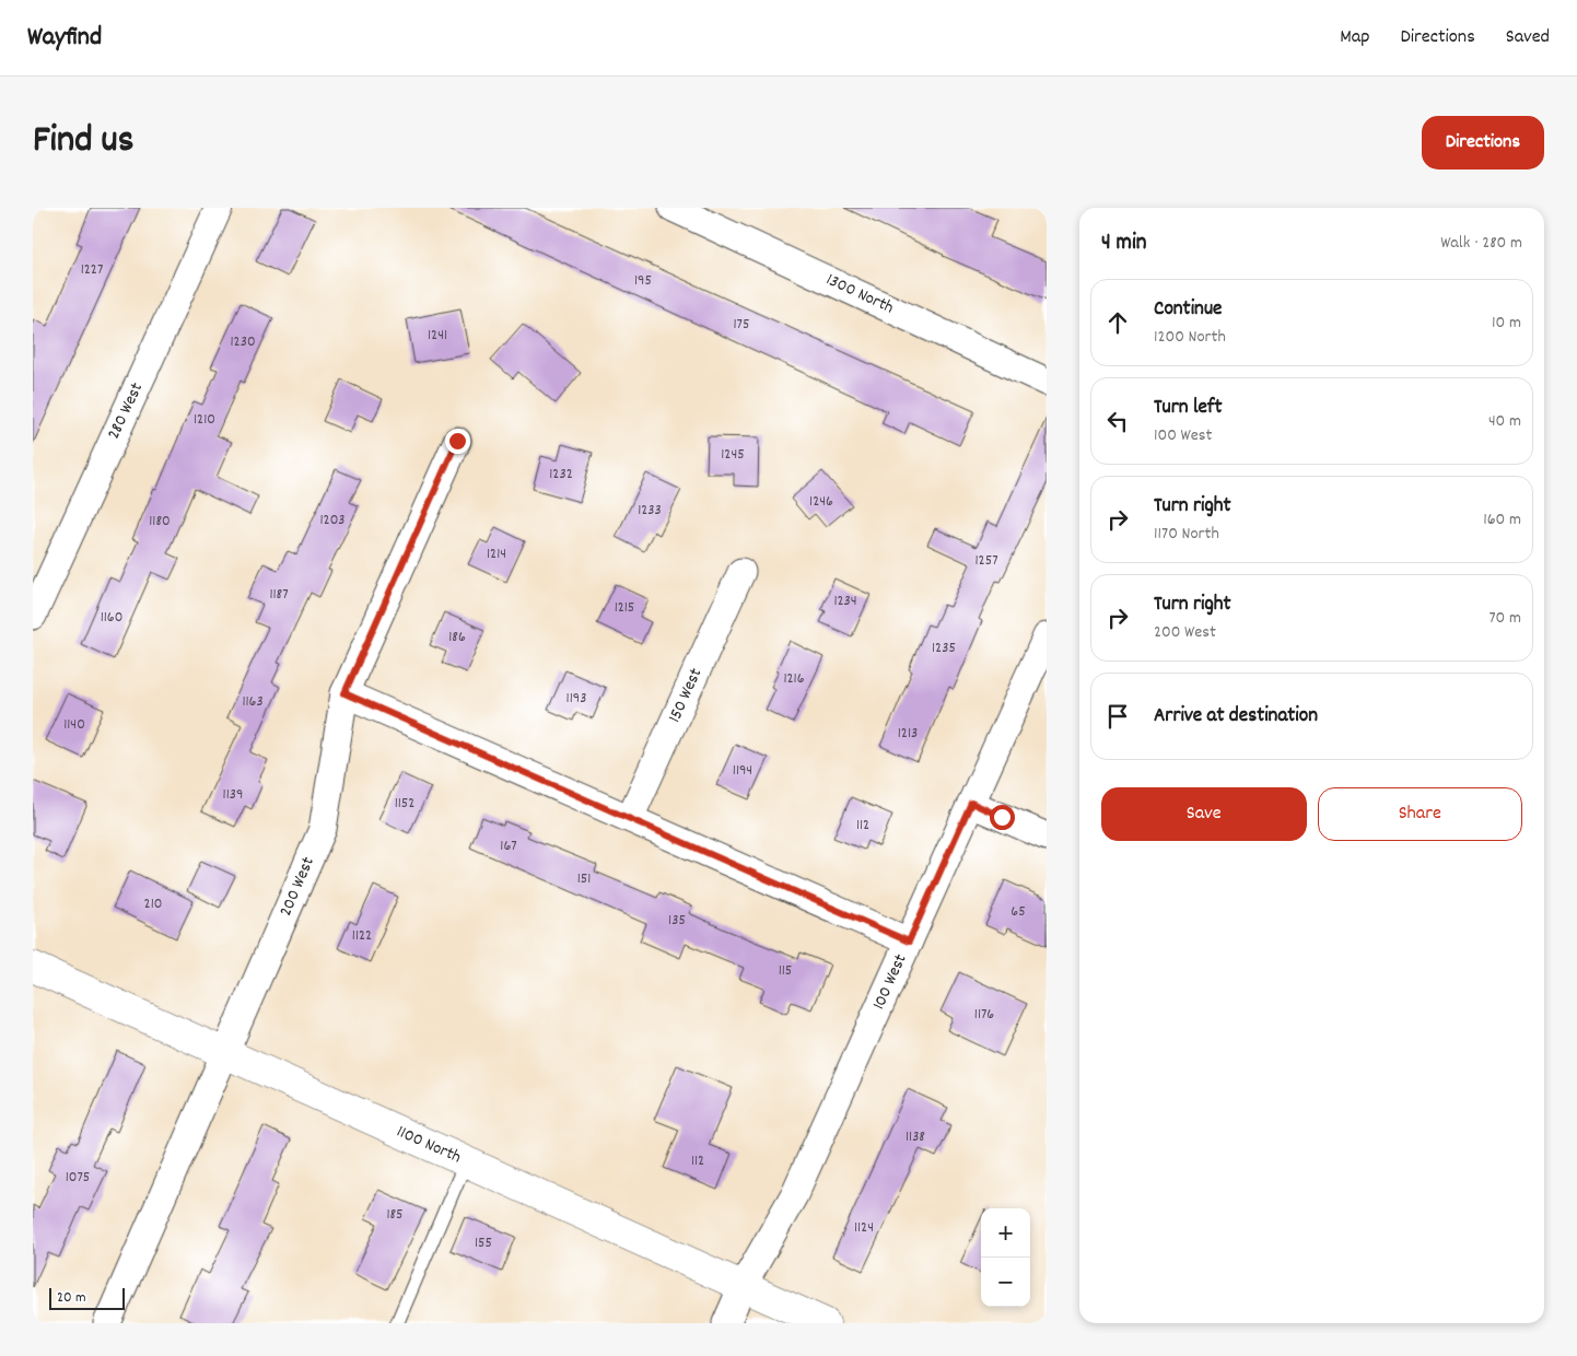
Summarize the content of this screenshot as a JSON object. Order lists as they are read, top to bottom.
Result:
{
  "streets": {
    "main road": ["1100 North"],
    "street": [
      "1300 North",
      "280 West",
      "150 West",
      "200 West",
      "100 West"
    ]
  },
  "crossings": [
    ["200 West", "1100 North"],
    ["100 West", "1100 North"]
  ],
  "house_numbers": [
    "1227",
    "195",
    "175",
    "1241",
    "1230",
    "1210",
    "1245",
    "1232",
    "1246",
    "1233",
    "1203",
    "1180",
    "1214",
    "1257",
    "1187",
    "1234",
    "1215",
    "1160",
    "186",
    "1235",
    "1216",
    "1193",
    "1163",
    "1140",
    "1213",
    "1194",
    "1139",
    "1152",
    "112",
    "167",
    "151",
    "210",
    "65",
    "135",
    "1122",
    "115",
    "1176",
    "1138",
    "112",
    "1075",
    "185",
    "1124",
    "155"
  ],
  "scale_bar": "20 m",
  "page": {
    "header": "Wayfind",
    "nav": ["Map", "Directions", "Saved"],
    "title": "Find us",
    "buttons": [
      "Directions",
      ["Save", "Share"]
    ],
    "heading": ["4 min", "Walk · 280 m"],
    "list": [
      ["Continue", "1200 North", "10 m"],
      ["Turn left", "100 West", "40 m"],
      ["Turn right", "1170 North", "160 m"],
      ["Turn right", "200 West", "70 m"],
      "Arrive at destination"
    ],
    "map_buttons": ["+", "−"],
    "scale": "20 m"
  }
}
